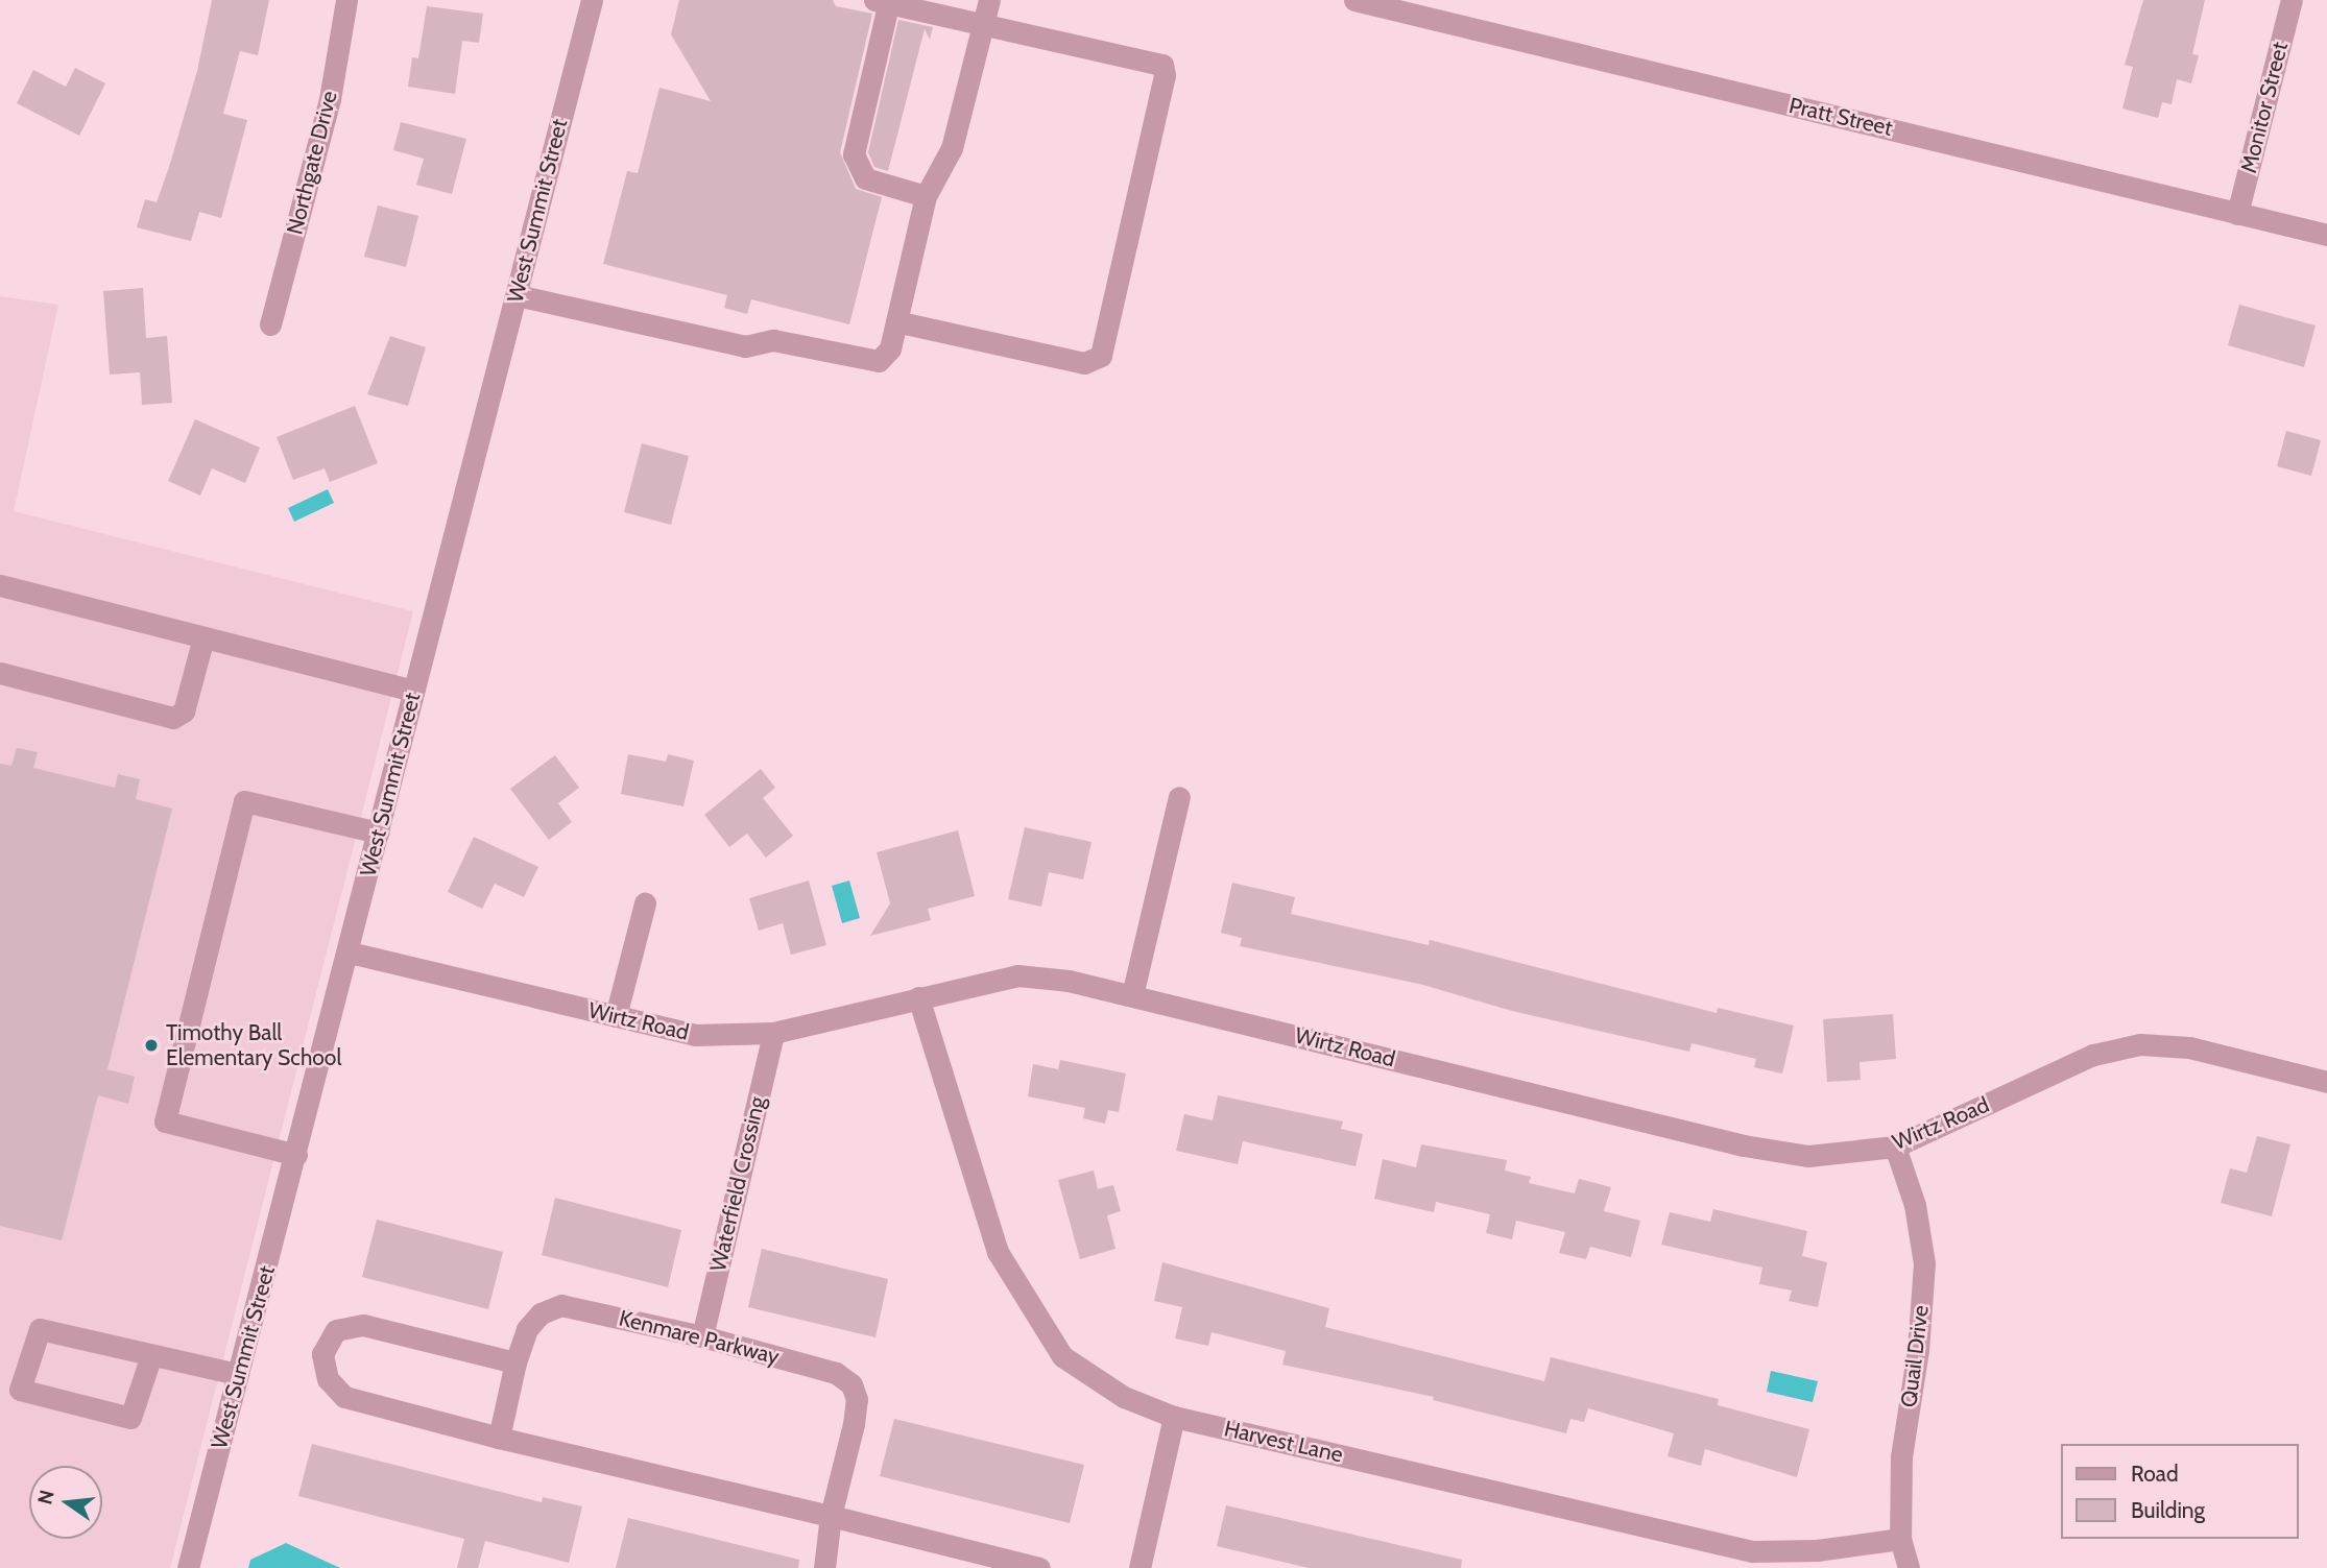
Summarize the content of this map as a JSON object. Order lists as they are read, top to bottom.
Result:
{
  "streets": {
    "street": [
      "Monitor Street",
      "Pratt Street",
      "Northgate Drive",
      "West Summit Street",
      "Wirtz Road",
      "Waterfield Crossing",
      "Kenmare Parkway",
      "Quail Drive",
      "Harvest Lane"
    ]
  },
  "crossings": [
    ["Monitor Street", "Pratt Street"],
    ["West Summit Street", "Wirtz Road"],
    ["Wirtz Road", "Waterfield Crossing"],
    ["Wirtz Road", "Quail Drive"],
    ["Wirtz Road", "Harvest Lane"],
    ["Waterfield Crossing", "Kenmare Parkway"],
    ["Quail Drive", "Harvest Lane"]
  ],
  "places": ["Timothy Ball Elementary School"],
  "legend": ["Road", "Building"],
  "north": "left"
}
